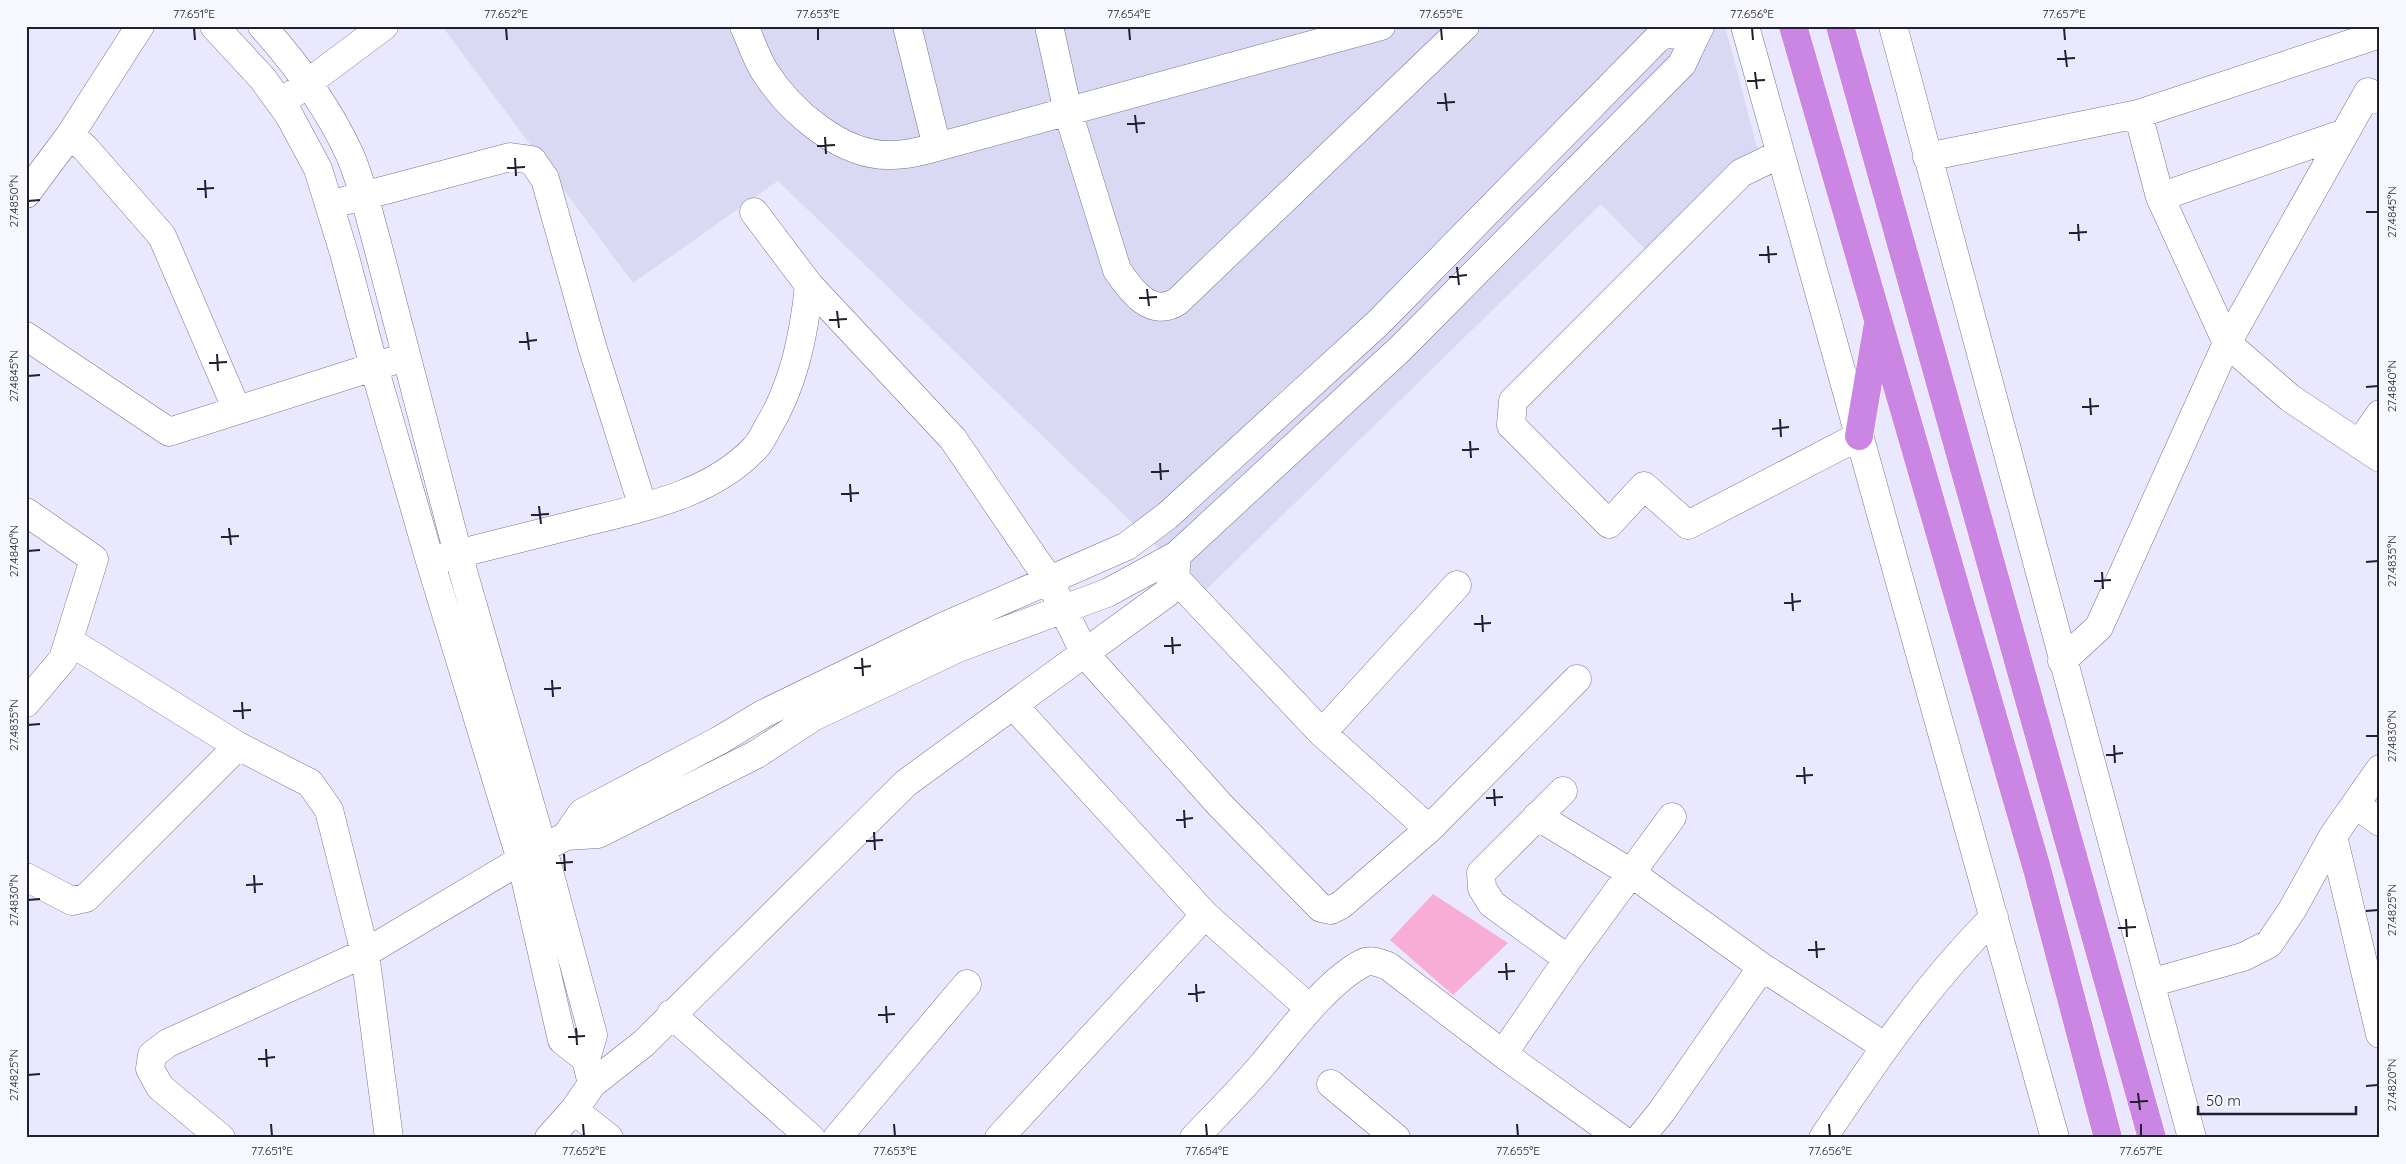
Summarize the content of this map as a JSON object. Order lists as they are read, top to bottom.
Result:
{
  "scale_bar": "50 m",
  "coordinates": [
    "77.651°E",
    "77.652°E",
    "77.653°E",
    "77.654°E",
    "77.655°E",
    "77.656°E",
    "77.657°E",
    "27.4850°N",
    "27.4845°N",
    "27.4840°N",
    "27.4835°N",
    "27.4830°N",
    "27.4825°N",
    "27.4820°N"
  ]
}
